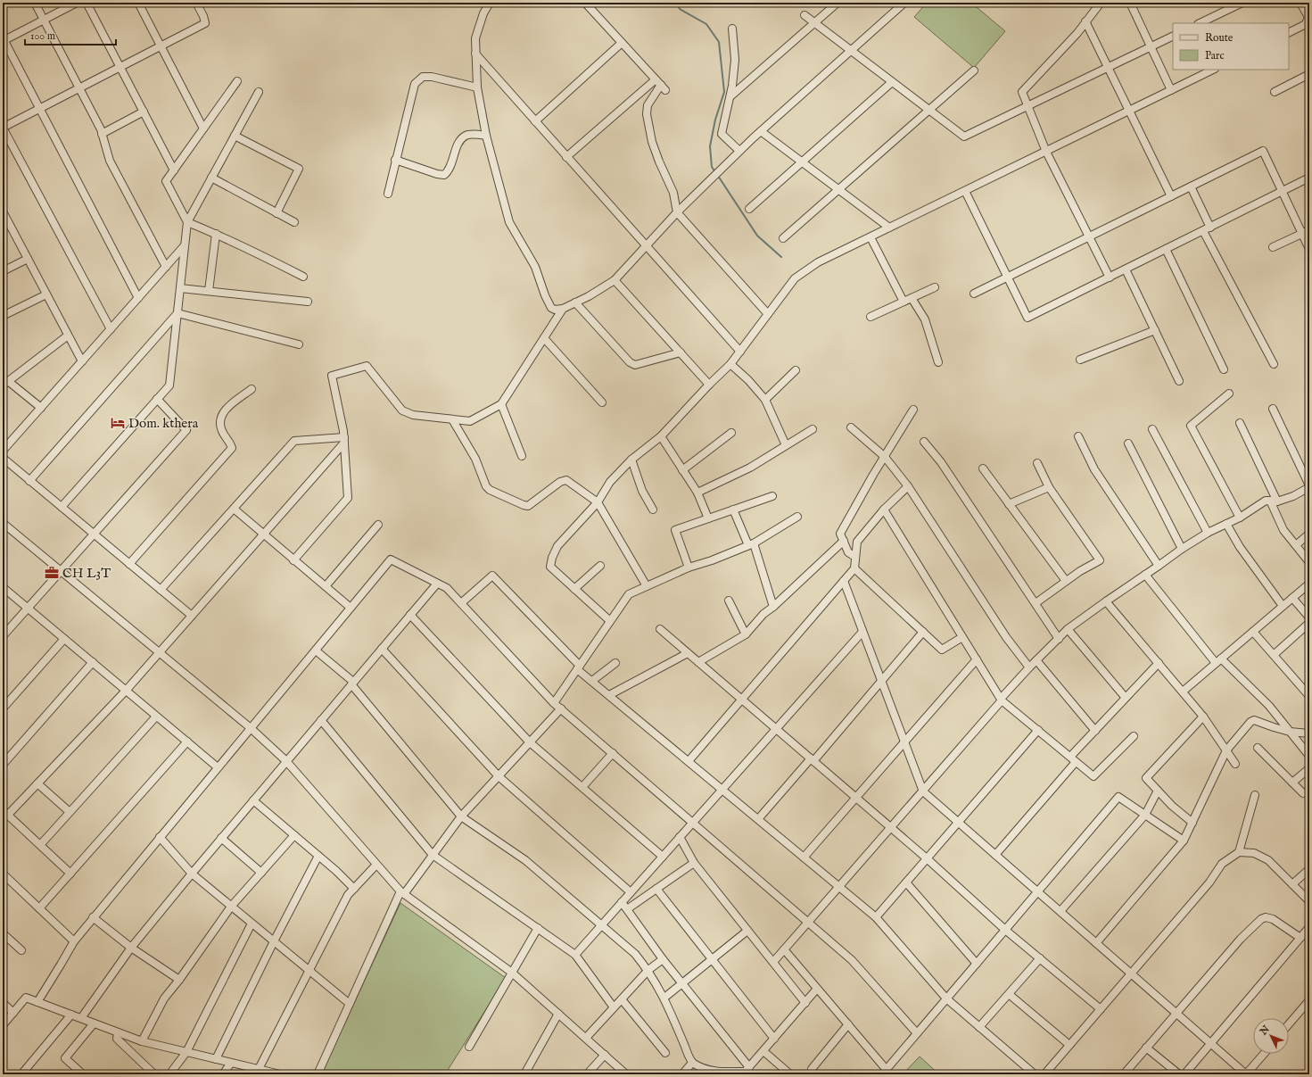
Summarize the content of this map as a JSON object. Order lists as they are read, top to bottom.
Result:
{
  "places": {
    "hotel": ["Dom. kthera"],
    "office": ["CH L3T"]
  },
  "legend": ["Route", "Parc"],
  "scale_bar": "100 m",
  "north": "top left"
}
